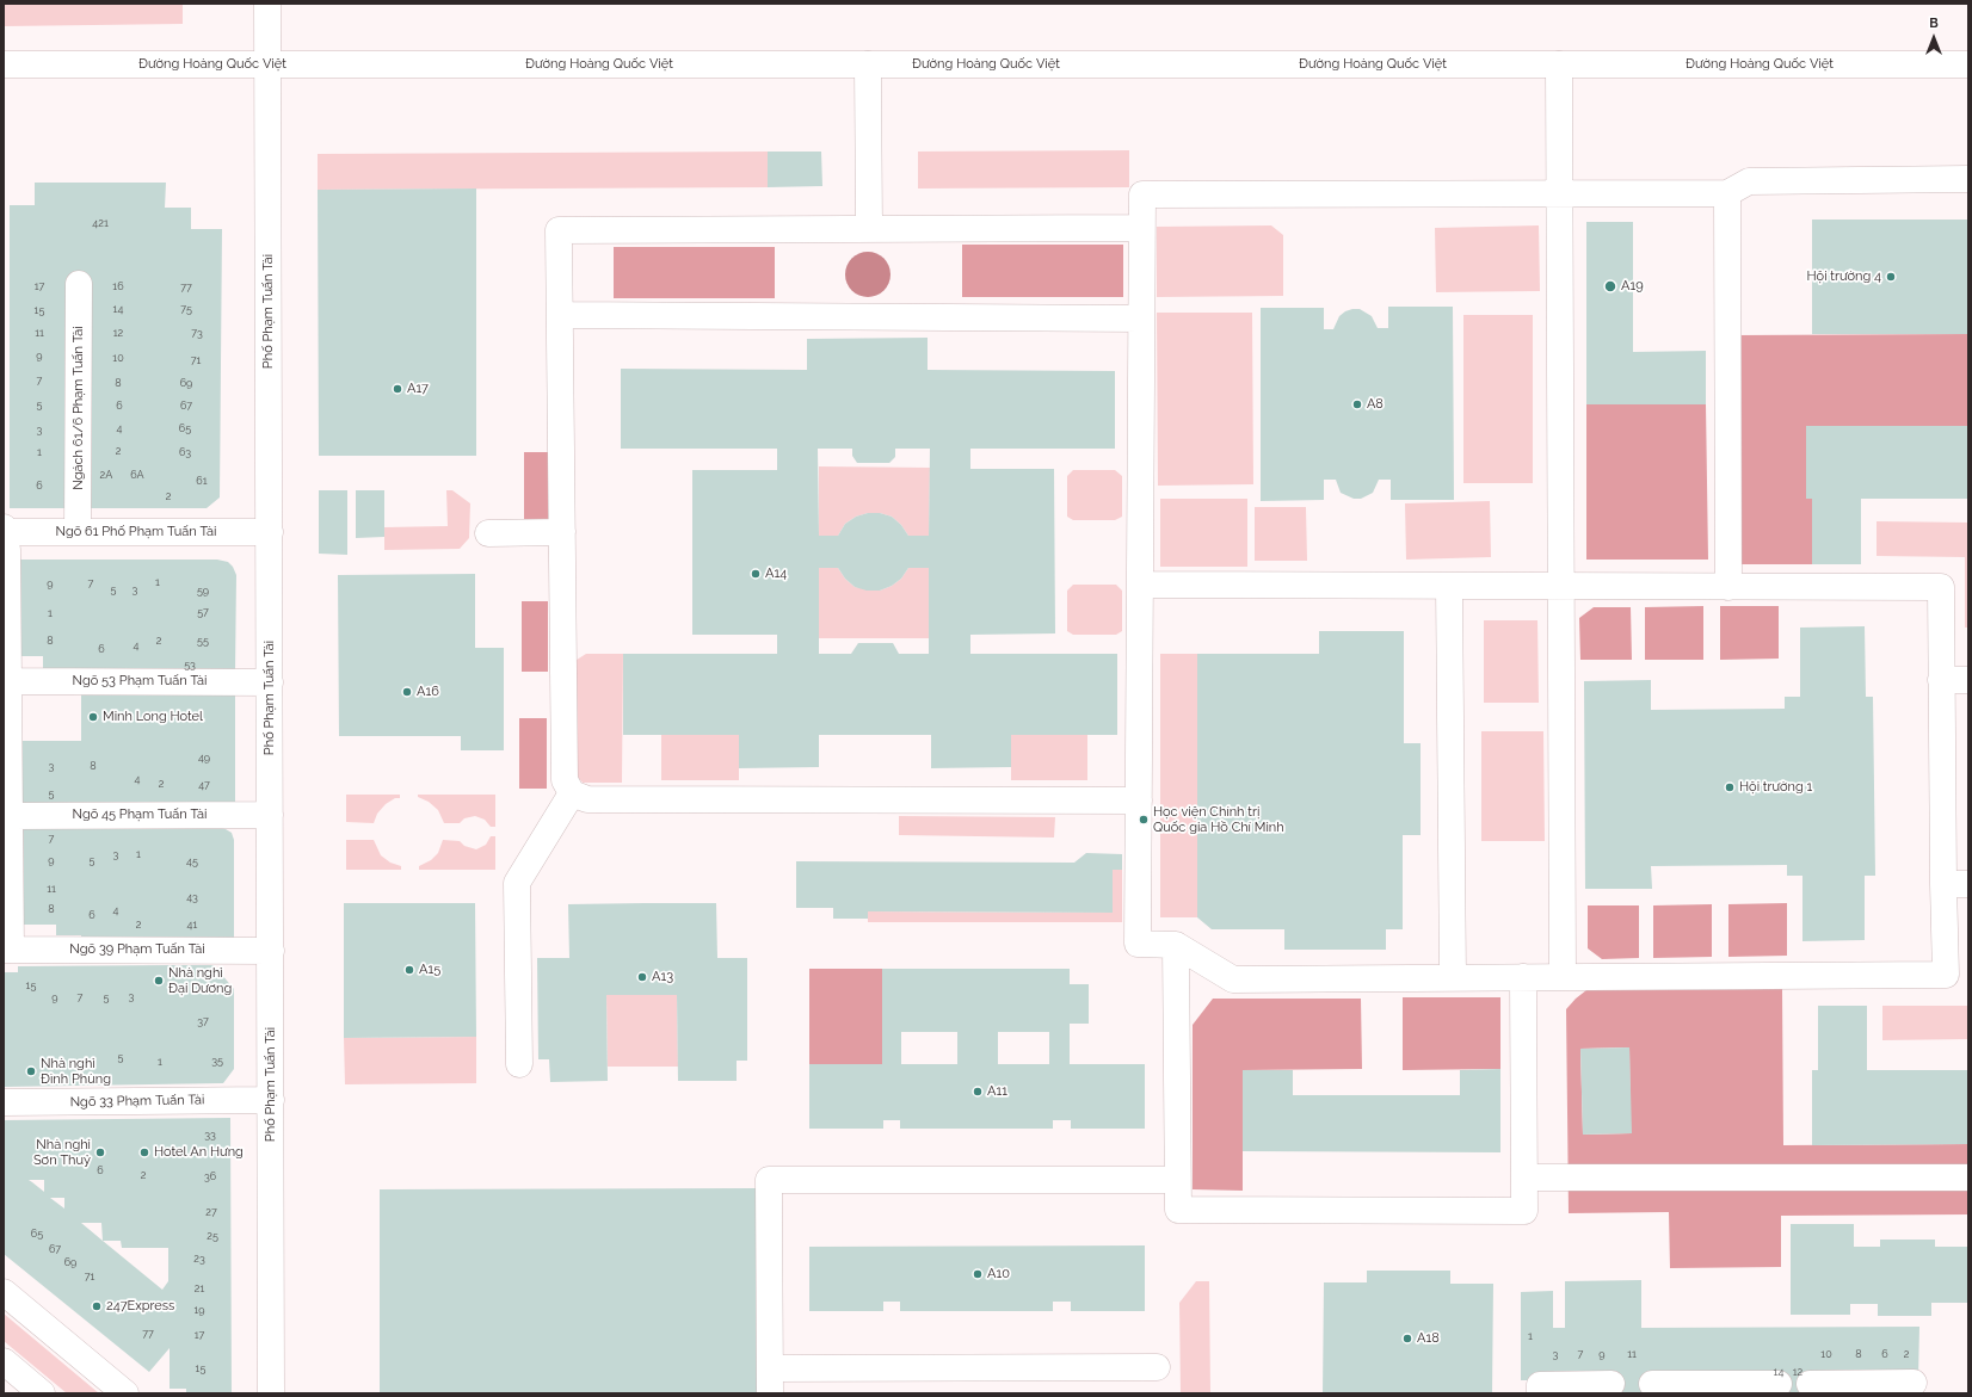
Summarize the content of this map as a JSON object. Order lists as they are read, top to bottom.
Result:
{
  "streets": {
    "main road": [
      "Đường Hoàng Quốc Việt",
      "Phố Phạm Tuấn Tài",
      "Ngách 61/6 Phạm Tuấn Tài",
      "Ngõ 61 Phố Phạm Tuấn Tài",
      "Ngõ 53 Phạm Tuấn Tài",
      "Ngõ 45 Phạm Tuấn Tài",
      "Ngõ 39 Phạm Tuấn Tài",
      "Ngõ 33 Phạm Tuấn Tài"
    ]
  },
  "crossings": [
    ["Đường Hoàng Quốc Việt", "Phố Phạm Tuấn Tài"],
    ["Phố Phạm Tuấn Tài", "Ngõ 61 Phố Phạm Tuấn Tài"],
    ["Phố Phạm Tuấn Tài", "Ngõ 53 Phạm Tuấn Tài"],
    ["Phố Phạm Tuấn Tài", "Ngõ 45 Phạm Tuấn Tài"],
    ["Phố Phạm Tuấn Tài", "Ngõ 39 Phạm Tuấn Tài"],
    ["Phố Phạm Tuấn Tài", "Ngõ 33 Phạm Tuấn Tài"],
    ["Ngách 61/6 Phạm Tuấn Tài", "Ngõ 61 Phố Phạm Tuấn Tài"]
  ],
  "places": [
    "Hội trường 4",
    "A19",
    "A17",
    "A8",
    "A14",
    "A16",
    "Minh Long Hotel",
    "Hội trường 1",
    "Học viện Chính trị Quốc gia Hồ Chí Minh",
    "A15",
    "A13",
    "Nhà nghỉ Đại Dương",
    "Nhà nghỉ Đình Phùng",
    "A11",
    "Nhà nghỉ Sơn Thuỷ",
    "Hotel An Hưng",
    "A10",
    "247Express",
    "A18"
  ],
  "house_numbers": [
    "421",
    "17",
    "16",
    "77",
    "14",
    "75",
    "15",
    "11",
    "12",
    "73",
    "9",
    "10",
    "71",
    "7",
    "8",
    "69",
    "5",
    "6",
    "67",
    "4",
    "65",
    "3",
    "2",
    "1",
    "63",
    "2A",
    "6A",
    "61",
    "6",
    "2",
    "1",
    "9",
    "7",
    "5",
    "3",
    "59",
    "57",
    "1",
    "8",
    "2",
    "55",
    "4",
    "6",
    "53",
    "49",
    "3",
    "8",
    "4",
    "2",
    "47",
    "5",
    "7",
    "3",
    "1",
    "9",
    "5",
    "45",
    "11",
    "43",
    "8",
    "4",
    "6",
    "2",
    "41",
    "15",
    "3",
    "9",
    "7",
    "5",
    "37",
    "5",
    "35",
    "1",
    "33",
    "6",
    "2",
    "36",
    "27",
    "65",
    "25",
    "67",
    "23",
    "69",
    "71",
    "21",
    "19",
    "77",
    "17",
    "1",
    "3",
    "7",
    "9",
    "11",
    "10",
    "8",
    "6",
    "2",
    "15",
    "14",
    "12"
  ],
  "north": "top"
}
